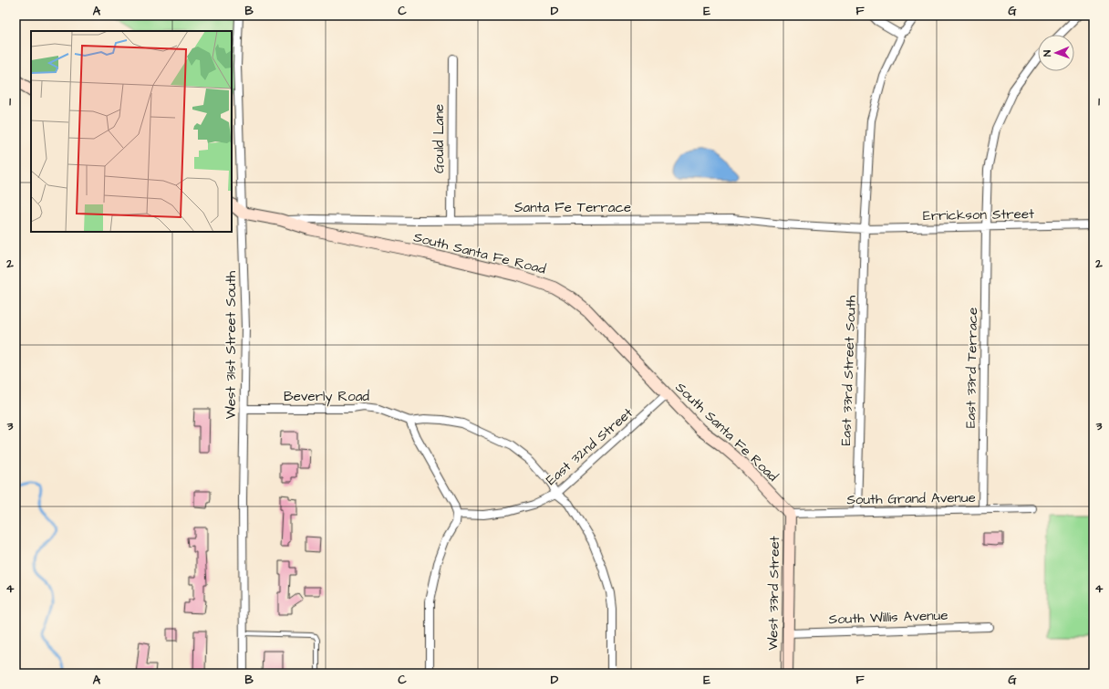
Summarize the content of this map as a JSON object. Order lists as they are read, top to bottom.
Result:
{
  "streets": {
    "street": [
      "Gould Lane",
      "Santa Fe Terrace",
      "Errickson Street",
      "South Santa Fe Road",
      "West 31st Street South",
      "East 33rd Terrace",
      "East 33rd Street South",
      "Beverly Road",
      "East 32nd Street",
      "South Grand Avenue",
      "West 33rd Street",
      "South Willis Avenue"
    ]
  },
  "crossings": [
    ["Gould Lane", "Santa Fe Terrace"],
    ["Santa Fe Terrace", "Errickson Street"],
    ["Santa Fe Terrace", "South Santa Fe Road"],
    ["Santa Fe Terrace", "East 33rd Street South"],
    ["Errickson Street", "East 33rd Terrace"],
    ["Errickson Street", "East 33rd Street South"],
    ["South Santa Fe Road", "West 31st Street South"],
    ["South Santa Fe Road", "East 32nd Street"],
    ["South Santa Fe Road", "South Grand Avenue"],
    ["South Santa Fe Road", "West 33rd Street"],
    ["West 31st Street South", "Beverly Road"],
    ["East 33rd Terrace", "South Grand Avenue"],
    ["East 33rd Street South", "South Grand Avenue"],
    ["Beverly Road", "East 32nd Street"],
    ["South Grand Avenue", "West 33rd Street"],
    ["West 33rd Street", "South Willis Avenue"]
  ],
  "north": "left",
  "grid": {
    "columns": [
      "A",
      "B",
      "C",
      "D",
      "E",
      "F",
      "G"
    ],
    "rows": [
      "1",
      "2",
      "3",
      "4"
    ]
  }
}
